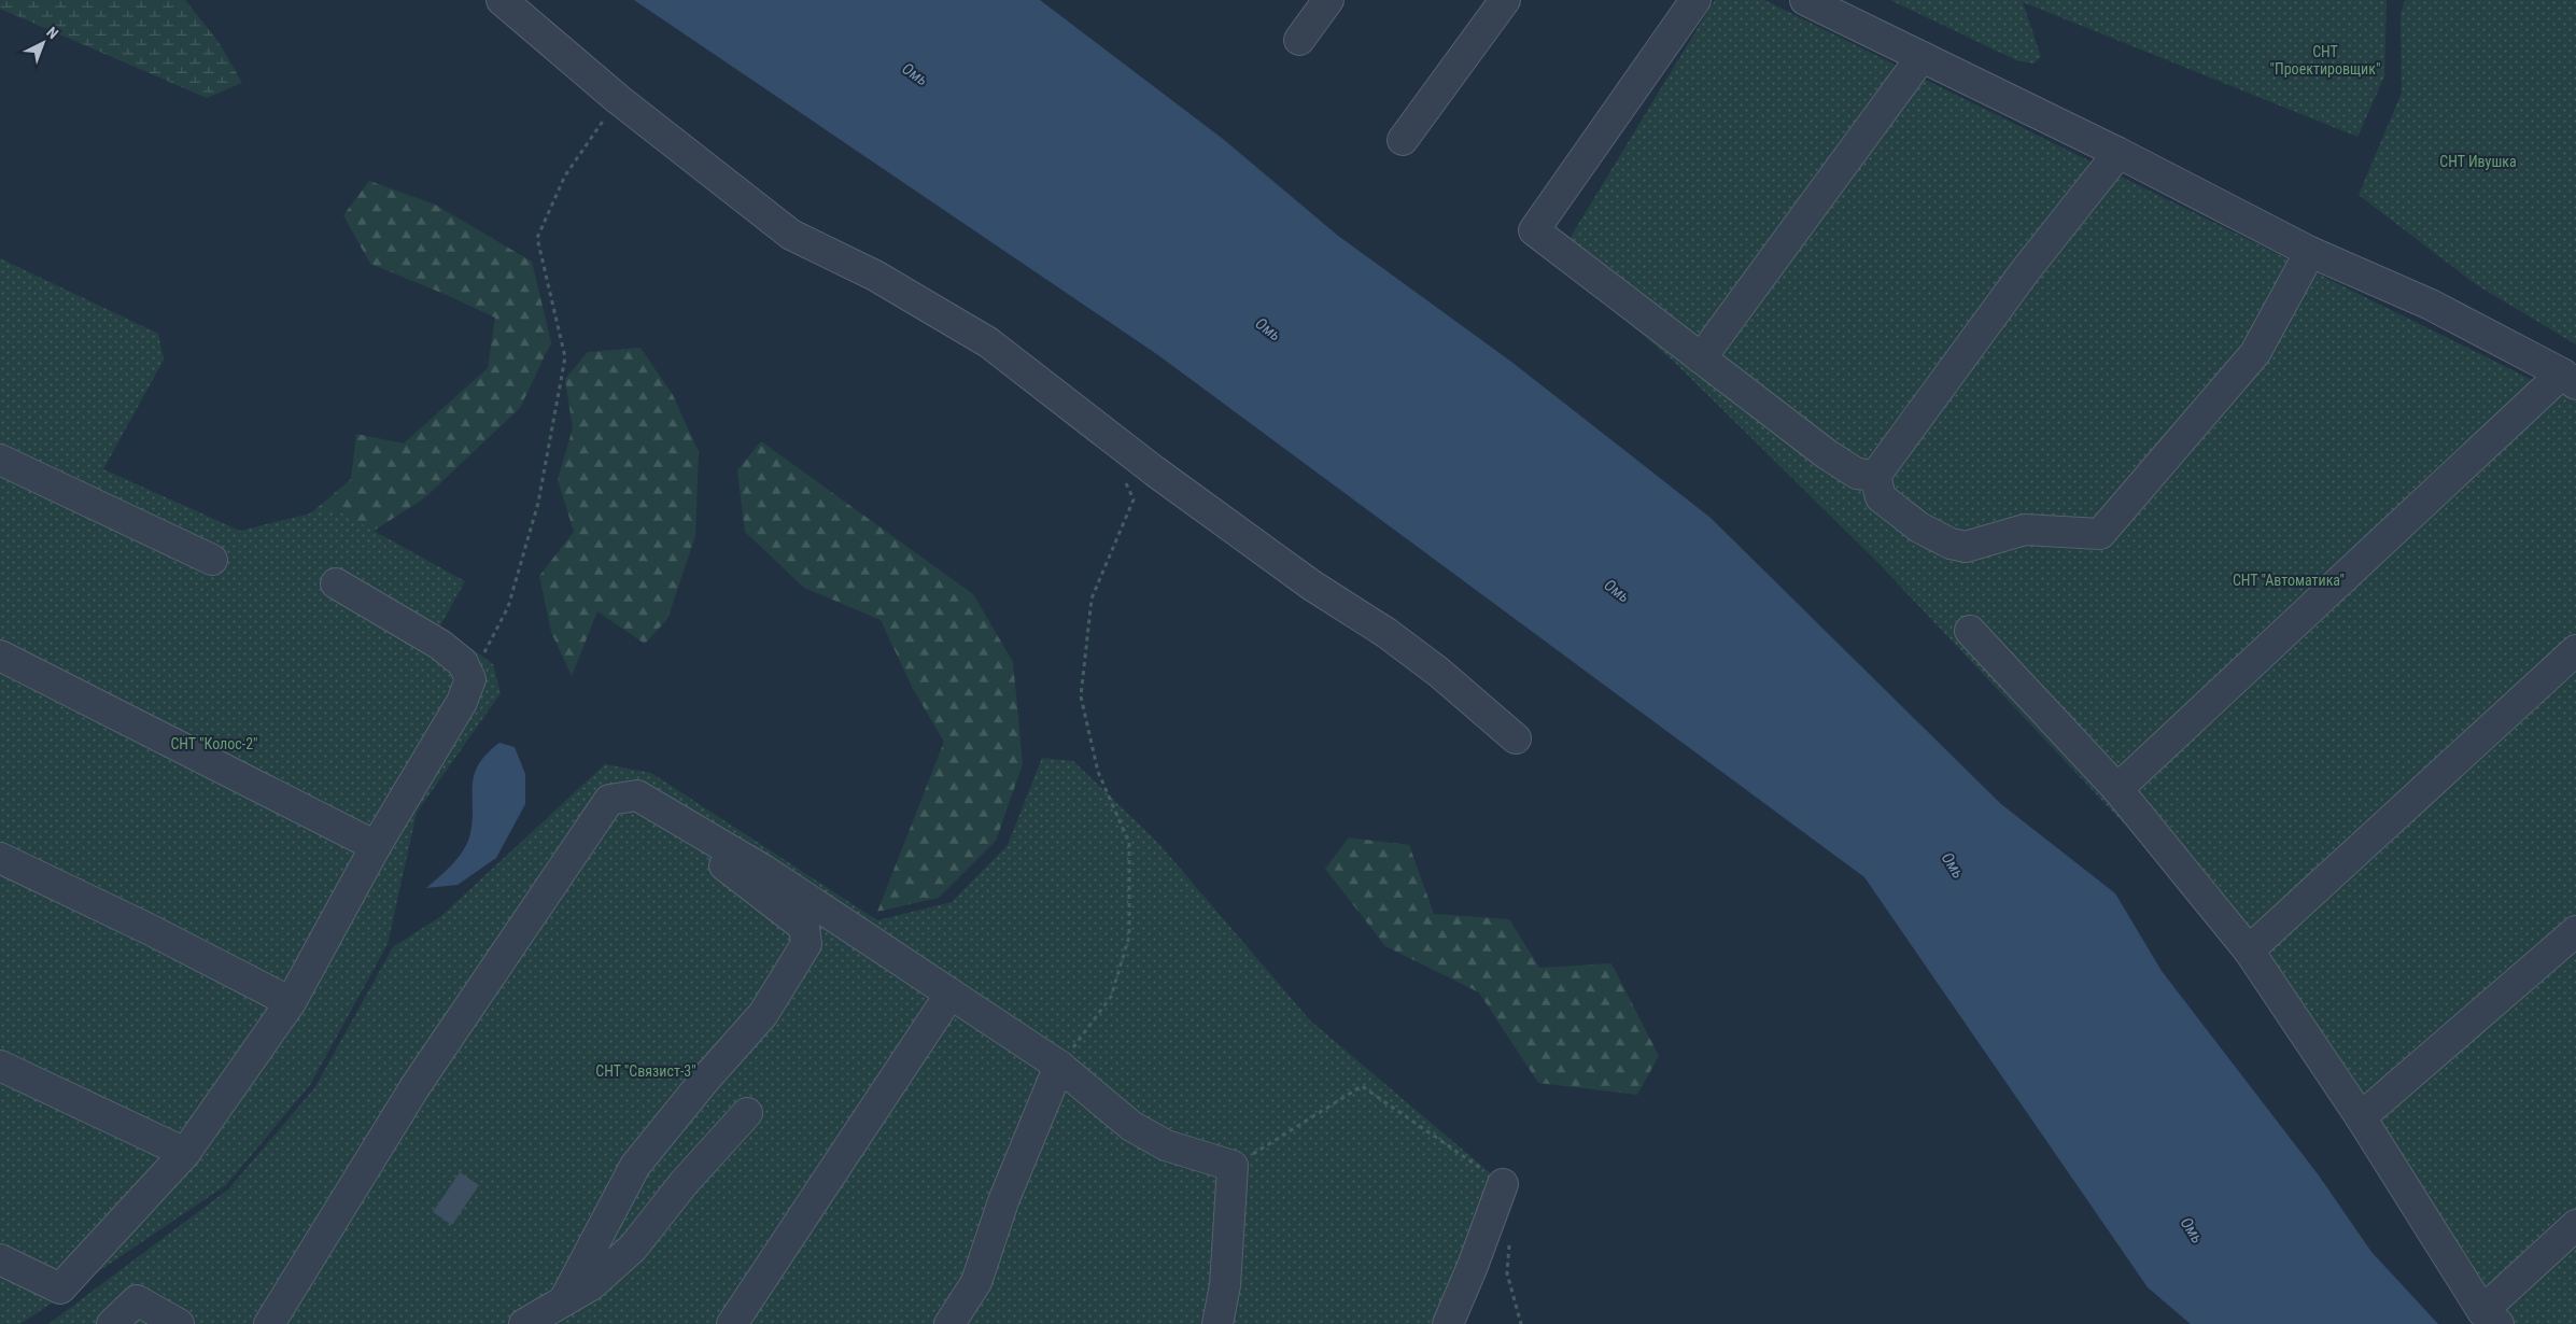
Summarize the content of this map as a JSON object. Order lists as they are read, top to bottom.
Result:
{
  "water": ["Омь"],
  "parks": [
    "СНТ \"Проектировщик\"",
    "СНТ Ивушка",
    "СНТ \"Автоматика\"",
    "СНТ \"Колос-2\"",
    "СНТ \"Связист-3\""
  ],
  "north": "top right"
}
